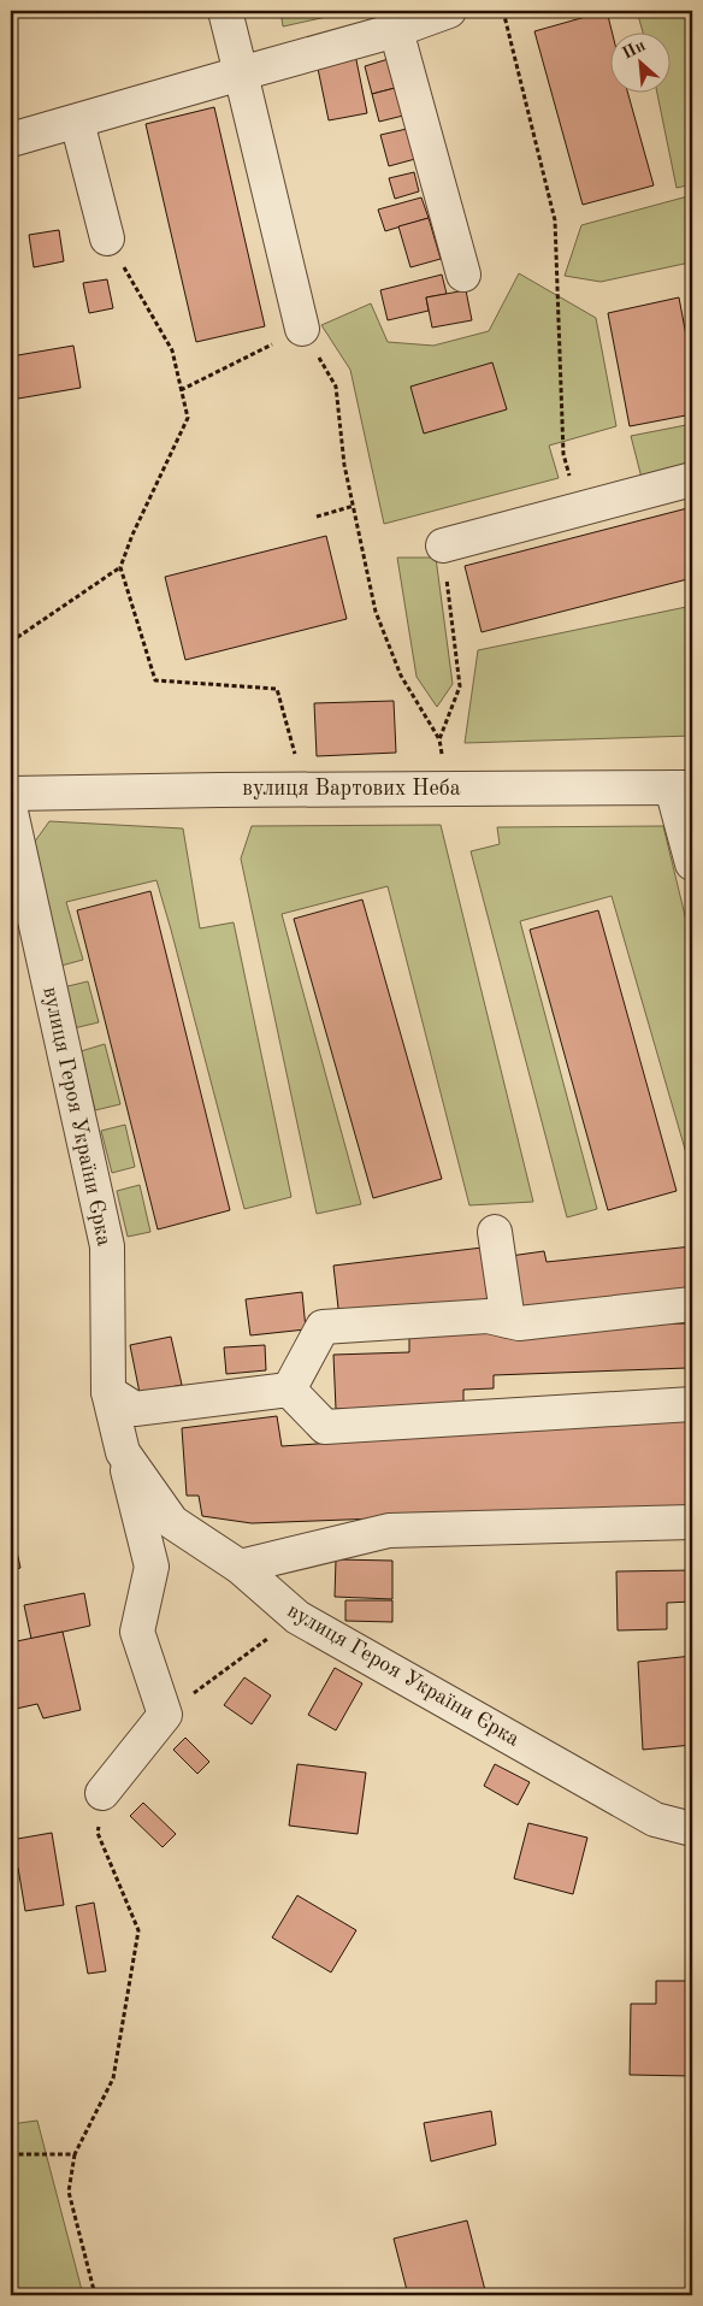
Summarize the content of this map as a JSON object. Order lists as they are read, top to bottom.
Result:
{
  "streets": {
    "street": ["вулиця Вартових Неба", "вулиця Героя України Єрка"]
  },
  "north": "top left"
}
